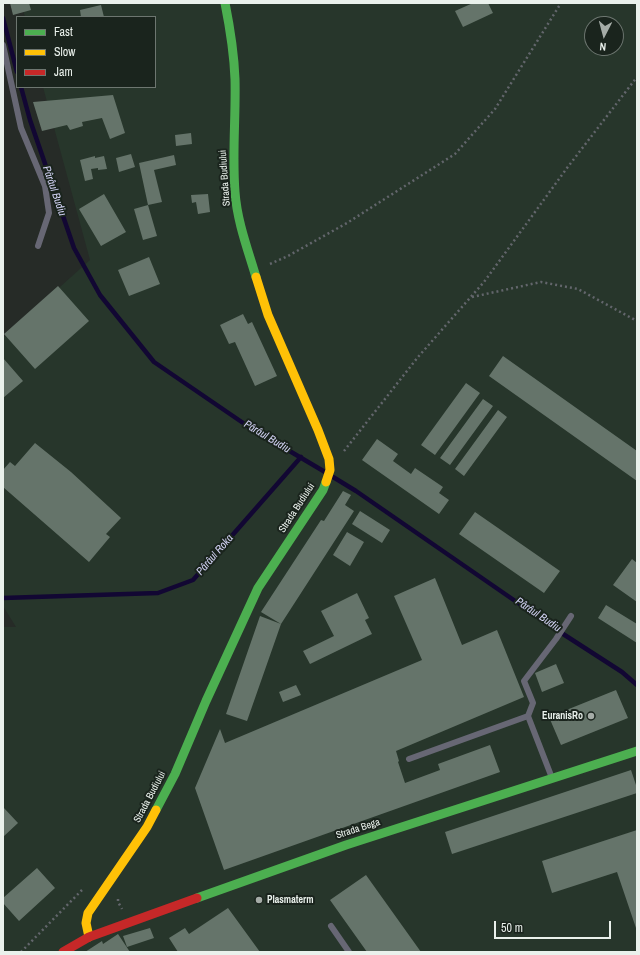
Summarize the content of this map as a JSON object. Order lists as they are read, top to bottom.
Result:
{
  "streets": {
    "street": ["Strada Budiului", "Strada Bega"]
  },
  "crossings": [
    ["Strada Budiului", "Strada Bega"]
  ],
  "water": ["Pârâul Budiu", "Pârâul Roka"],
  "places": ["EuranisRo", "Plasmaterm"],
  "legend": ["Fast", "Slow", "Jam"],
  "scale_bar": "50 m",
  "north": "bottom"
}
